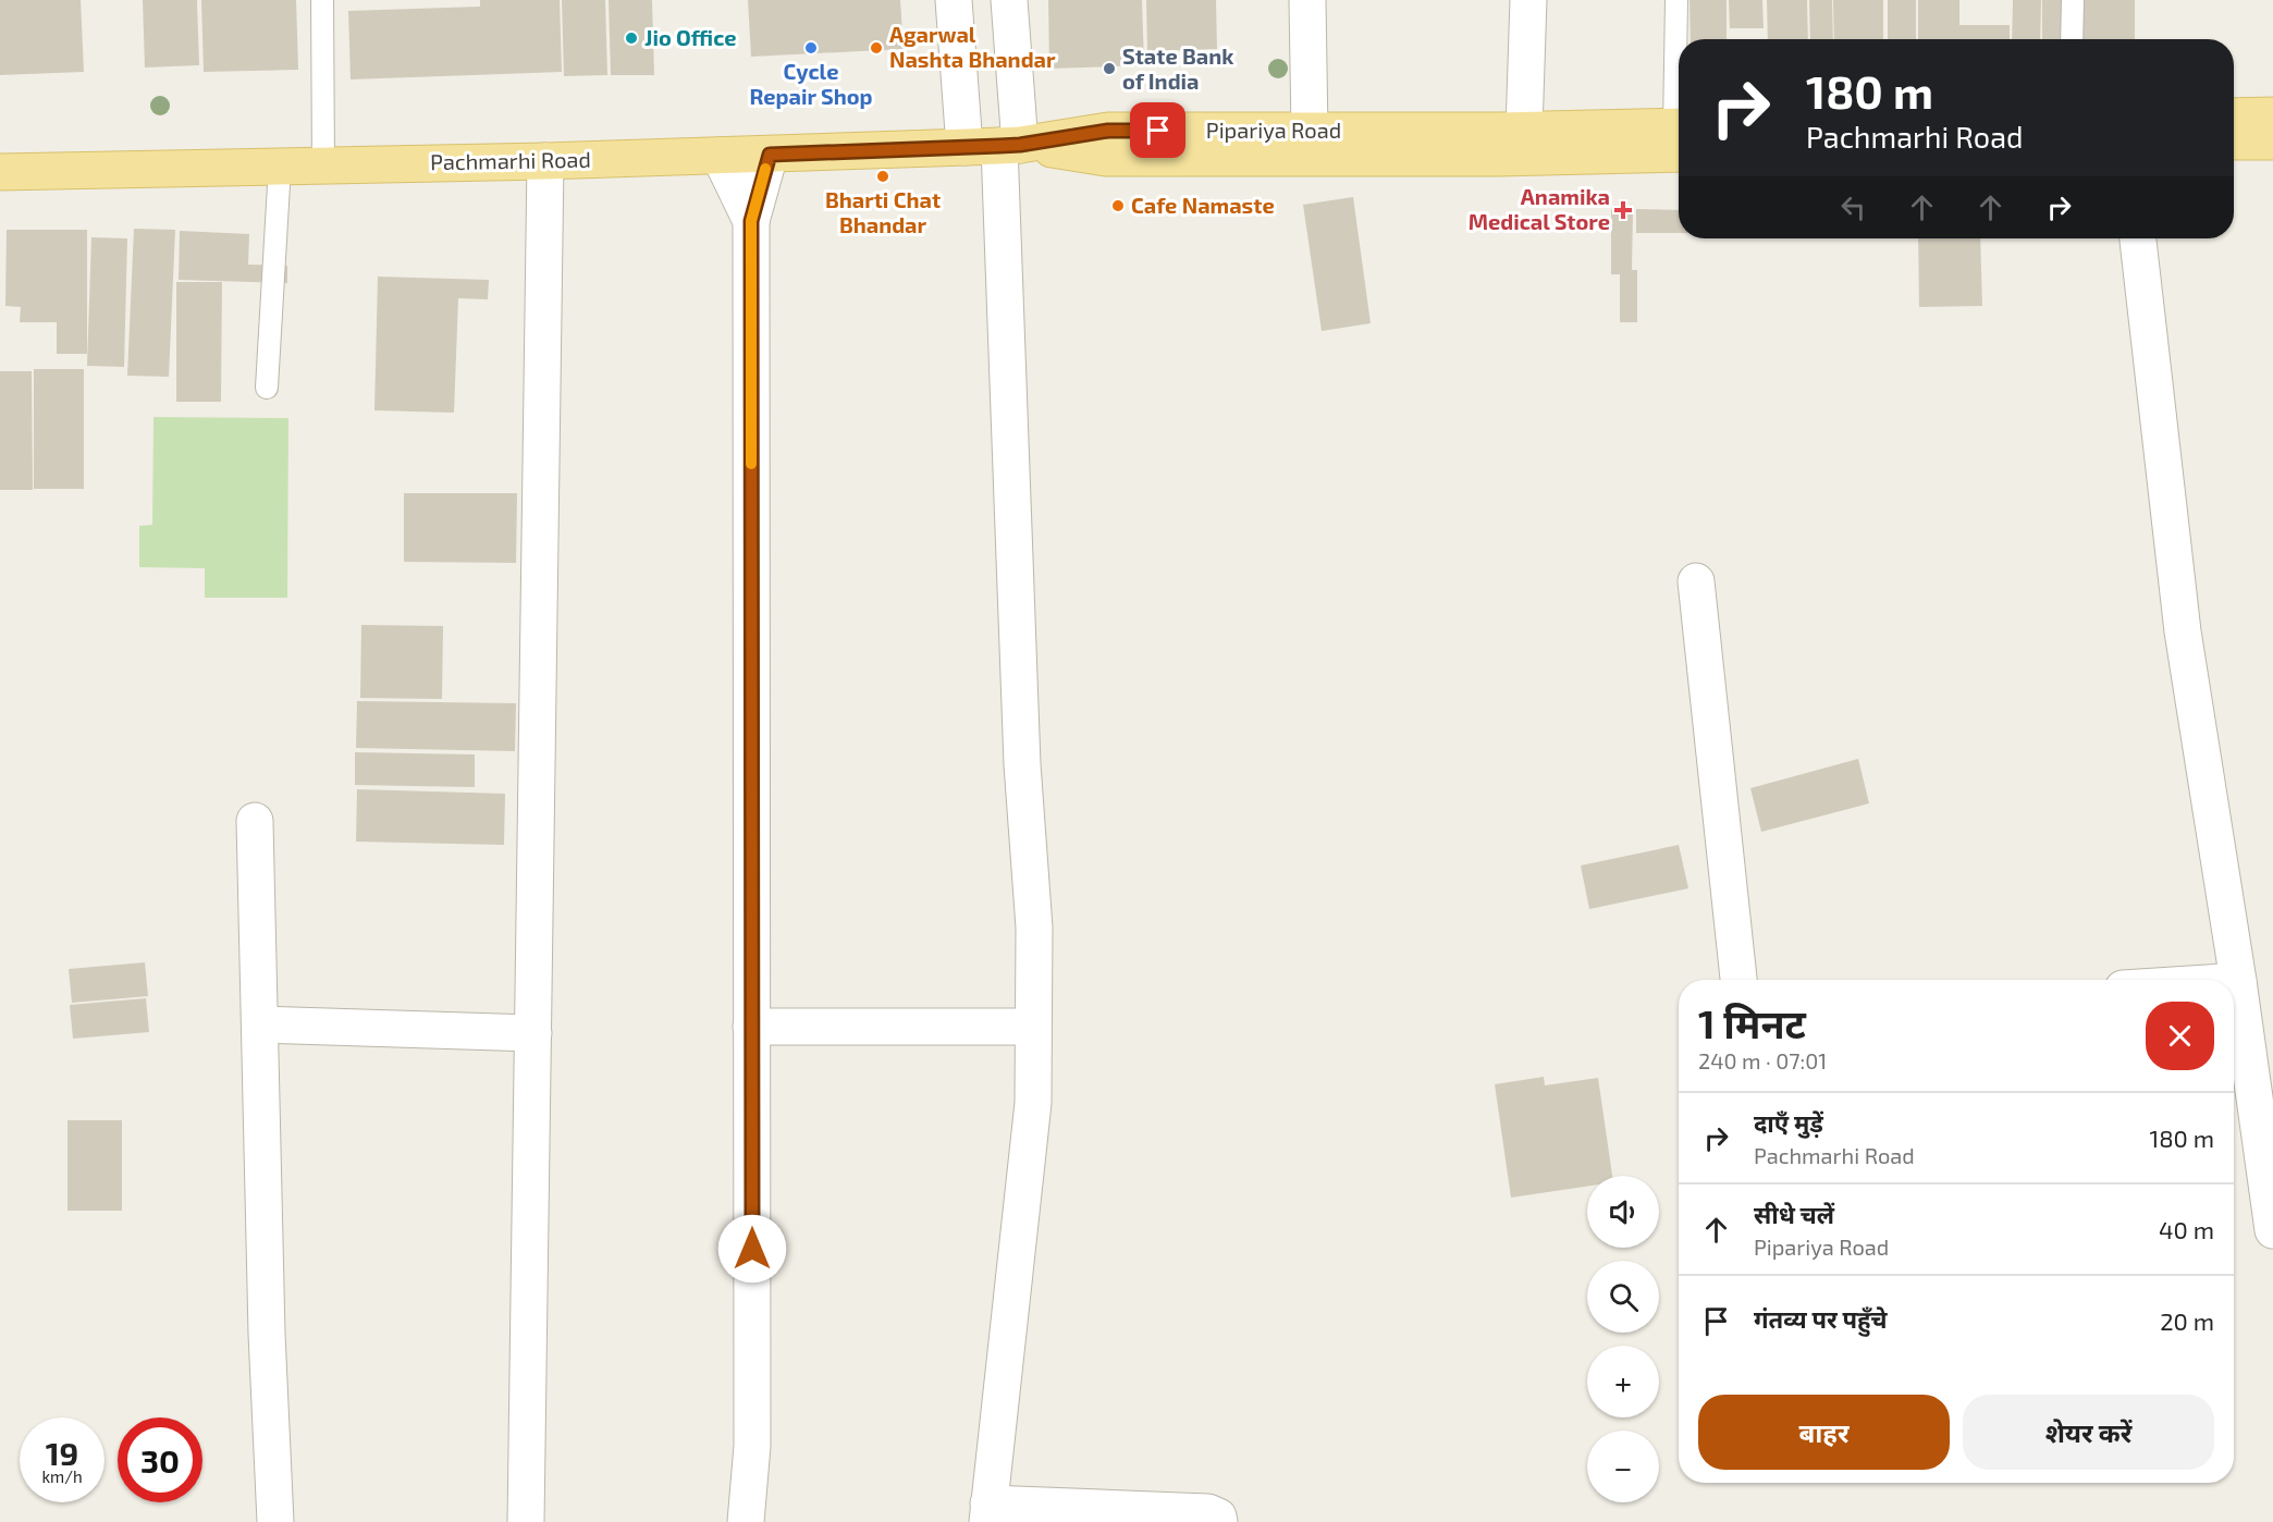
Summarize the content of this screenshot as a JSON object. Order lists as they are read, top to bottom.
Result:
{
  "streets": {
    "main road": ["Pipariya Road", "Pachmarhi Road"]
  },
  "crossings": [
    ["Pipariya Road", "Pachmarhi Road"]
  ],
  "places": {
    "other": [
      "Jio Office",
      "Cycle Repair Shop",
      "Agarwal Nashta Bhandar",
      "State Bank of India",
      "Bharti Chat Bhandar",
      "Cafe Namaste"
    ],
    "health": ["Anamika Medical Store"]
  },
  "page": {
    "turn": ["180 m", "Pachmarhi Road"],
    "heading": ["1 मिनट", "240 m · 07:01"],
    "list": [
      {
        "name": "दाएँ मुड़ें",
        "note": "Pachmarhi Road",
        "value": "180 m"
      },
      {
        "name": "सीधे चलें",
        "note": "Pipariya Road",
        "value": "40 m"
      },
      {
        "name": "गंतव्य पर पहुँचे",
        "value": "20 m"
      }
    ],
    "map_buttons": ["+", "−"],
    "buttons": ["बाहर", "शेयर करें"],
    "speed": "19 km/h",
    "limit": "30"
  }
}
